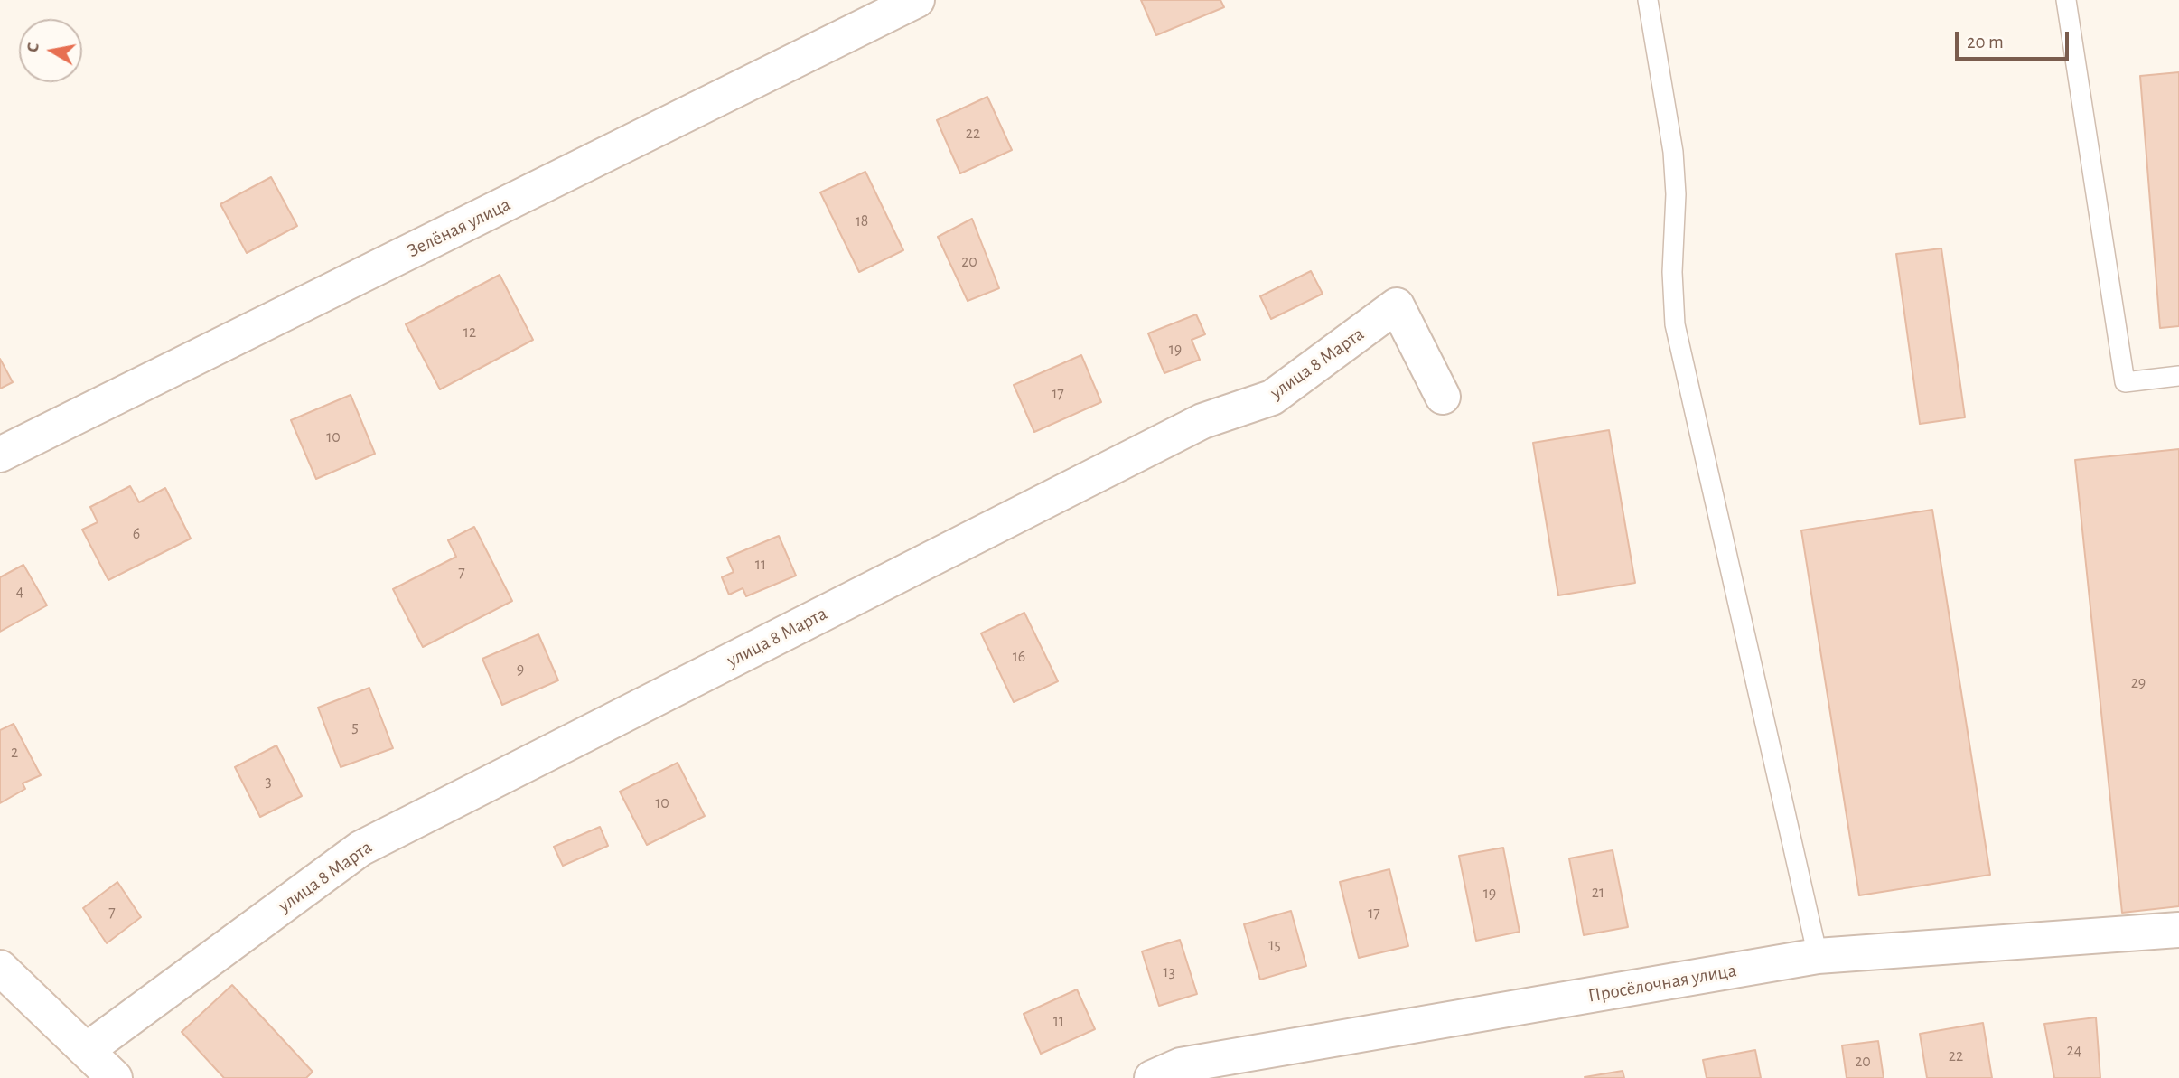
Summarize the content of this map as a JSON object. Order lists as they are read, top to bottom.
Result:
{
  "streets": {
    "street": ["Зелёная улица", "улица 8 Марта", "Просёлочная улица"]
  },
  "house_numbers": [
    "22",
    "18",
    "20",
    "12",
    "19",
    "17",
    "10",
    "6",
    "11",
    "7",
    "4",
    "16",
    "9",
    "29",
    "5",
    "2",
    "3",
    "10",
    "21",
    "19",
    "7",
    "17",
    "15",
    "13",
    "11",
    "24",
    "22",
    "20"
  ],
  "scale_bar": "20 m",
  "north": "left"
}
